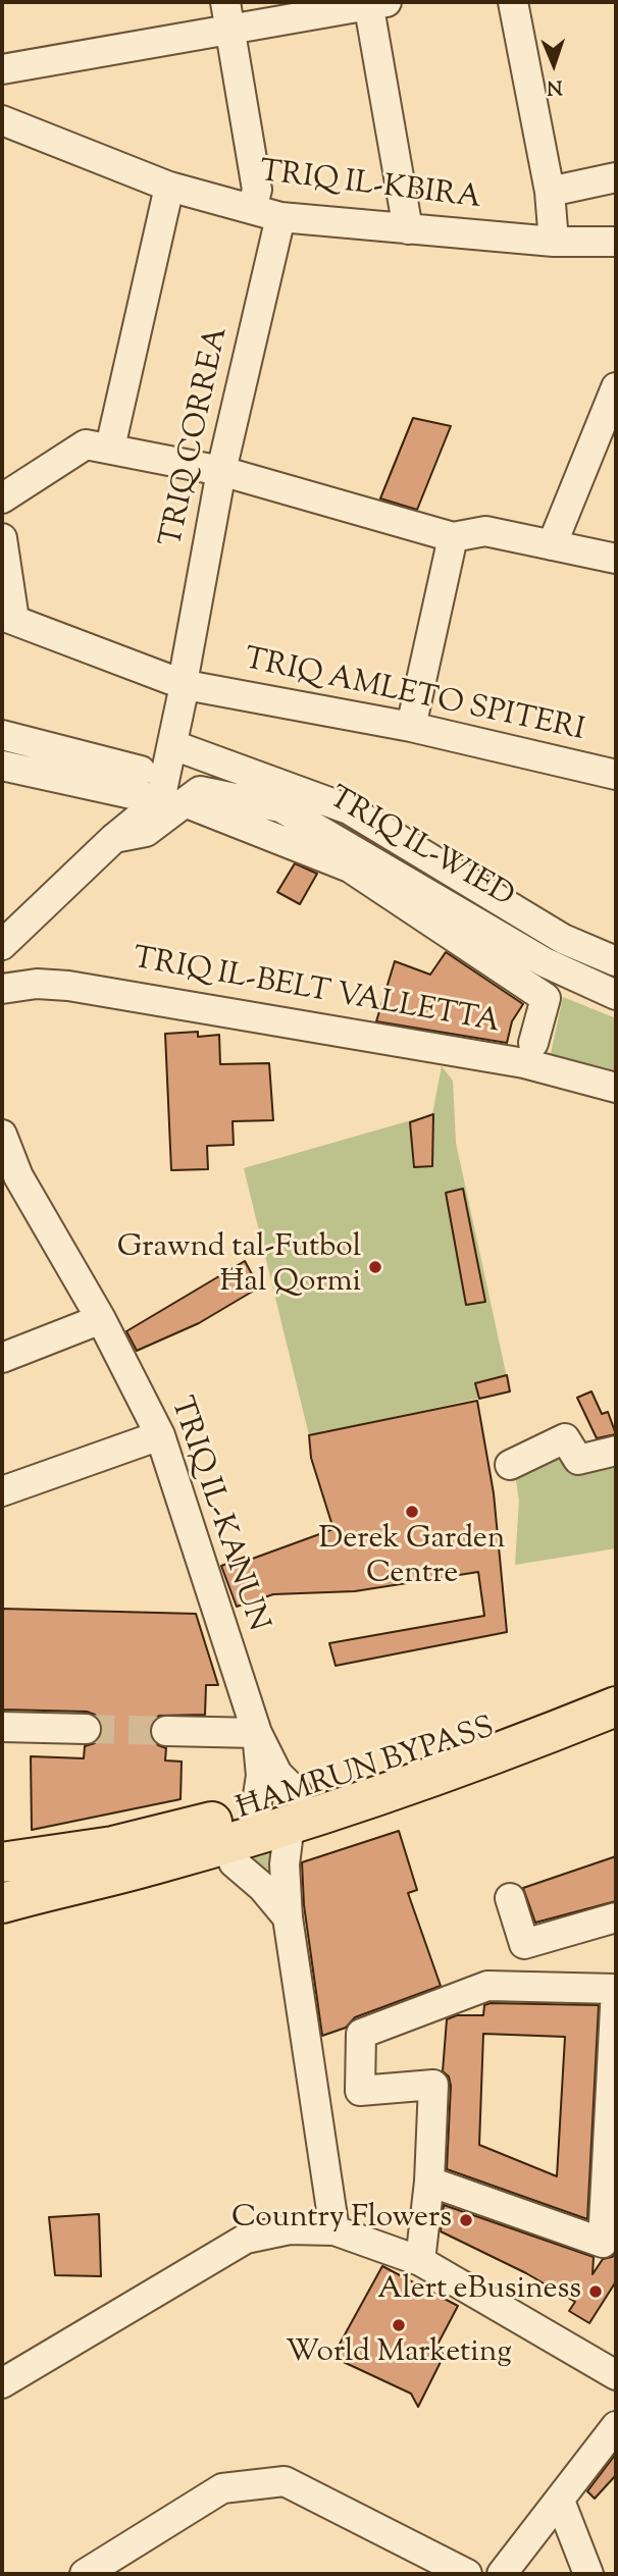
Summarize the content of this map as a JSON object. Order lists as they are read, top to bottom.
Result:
{
  "streets": {
    "highway": ["ĦAMRUN BYPASS"],
    "street": [
      "TRIQ IL-KBIRA",
      "TRIQ CORREA",
      "TRIQ AMLETO SPITERI",
      "TRIQ IL-WIED",
      "TRIQ IL-BELT VALLETTA",
      "TRIQ IL-KANUN"
    ]
  },
  "crossings": [
    ["TRIQ IL-KBIRA", "TRIQ CORREA"],
    ["TRIQ CORREA", "TRIQ AMLETO SPITERI"],
    ["TRIQ CORREA", "TRIQ IL-WIED"],
    ["TRIQ IL-KANUN", "ĦAMRUN BYPASS"]
  ],
  "places": [
    "Grawnd tal-Futbol Ħal Qormi",
    "Derek Garden Centre",
    "Country Flowers",
    "Alert eBusiness",
    "World Marketing"
  ],
  "north": "bottom"
}
